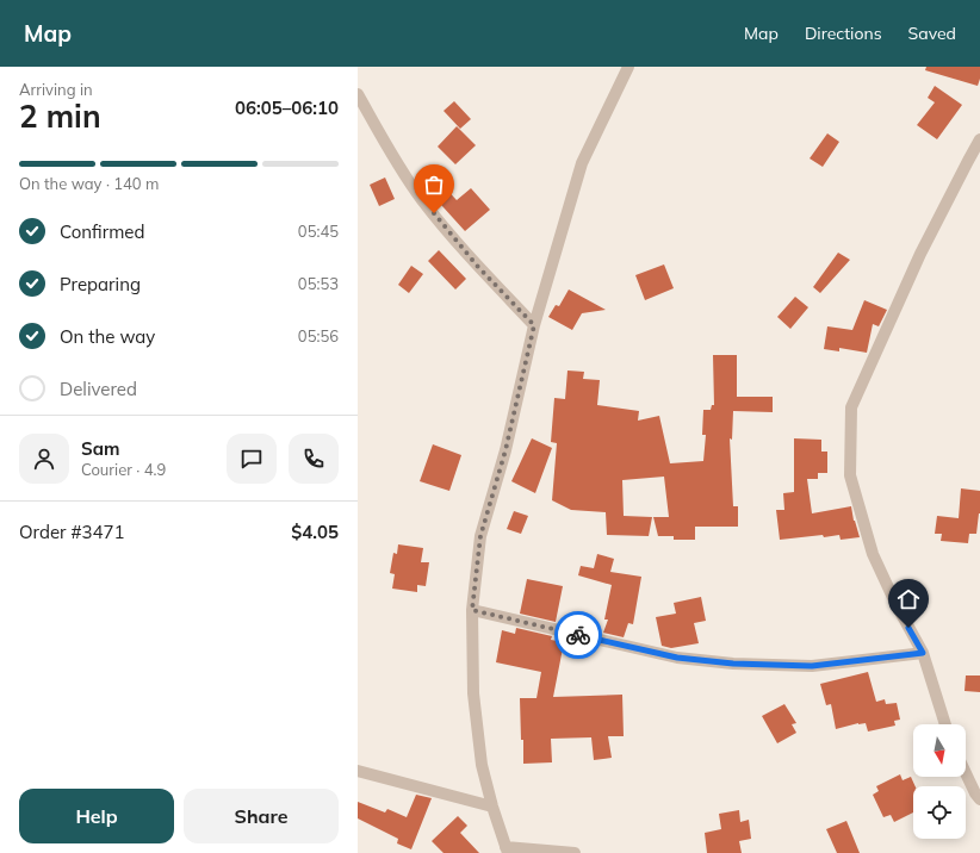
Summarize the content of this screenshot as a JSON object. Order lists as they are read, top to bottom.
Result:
{
  "north": "bottom",
  "page": {
    "header": "Map",
    "nav": ["Map", "Directions", "Saved"],
    "heading": ["2 min", "Arriving in", "06:05–06:10"],
    "panel": [
      "Sam",
      "Courier · 4.9",
      "Order #3471",
      "$4.05"
    ],
    "bar": "On the way · 140 m",
    "list": [
      ["Confirmed", "05:45"],
      ["Preparing", "05:53"],
      ["On the way", "05:56"],
      "Delivered"
    ],
    "buttons": ["Help", "Share"]
  }
}
